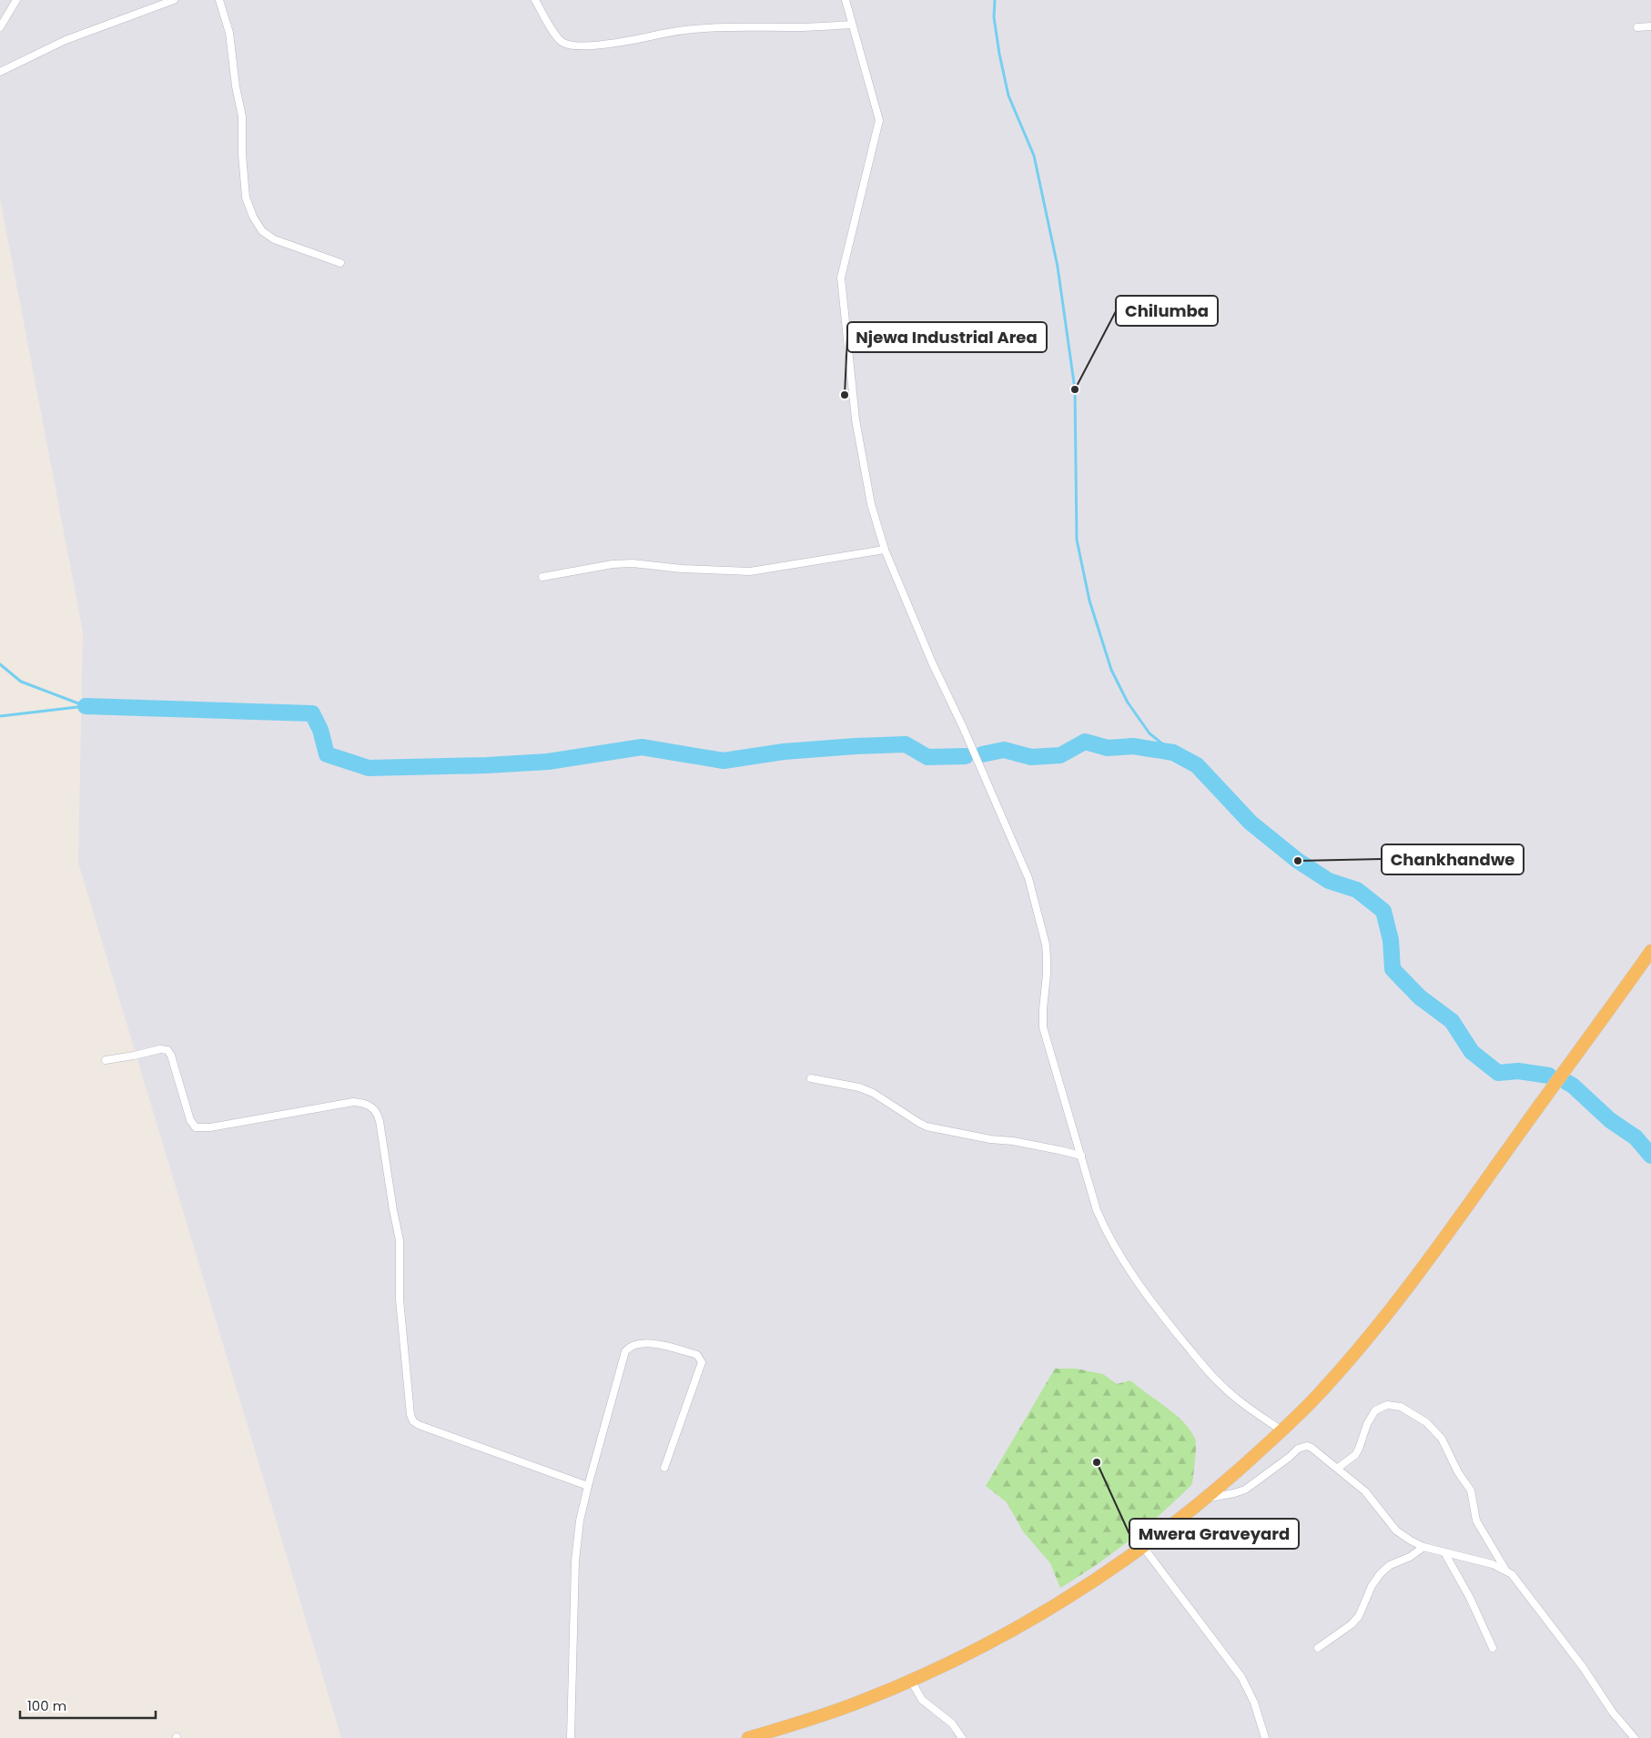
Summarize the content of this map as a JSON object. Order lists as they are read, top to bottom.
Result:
{
  "places": [
    "Chilumba",
    "Njewa Industrial Area",
    "Chankhandwe",
    "Mwera Graveyard"
  ],
  "scale_bar": "100 m"
}
